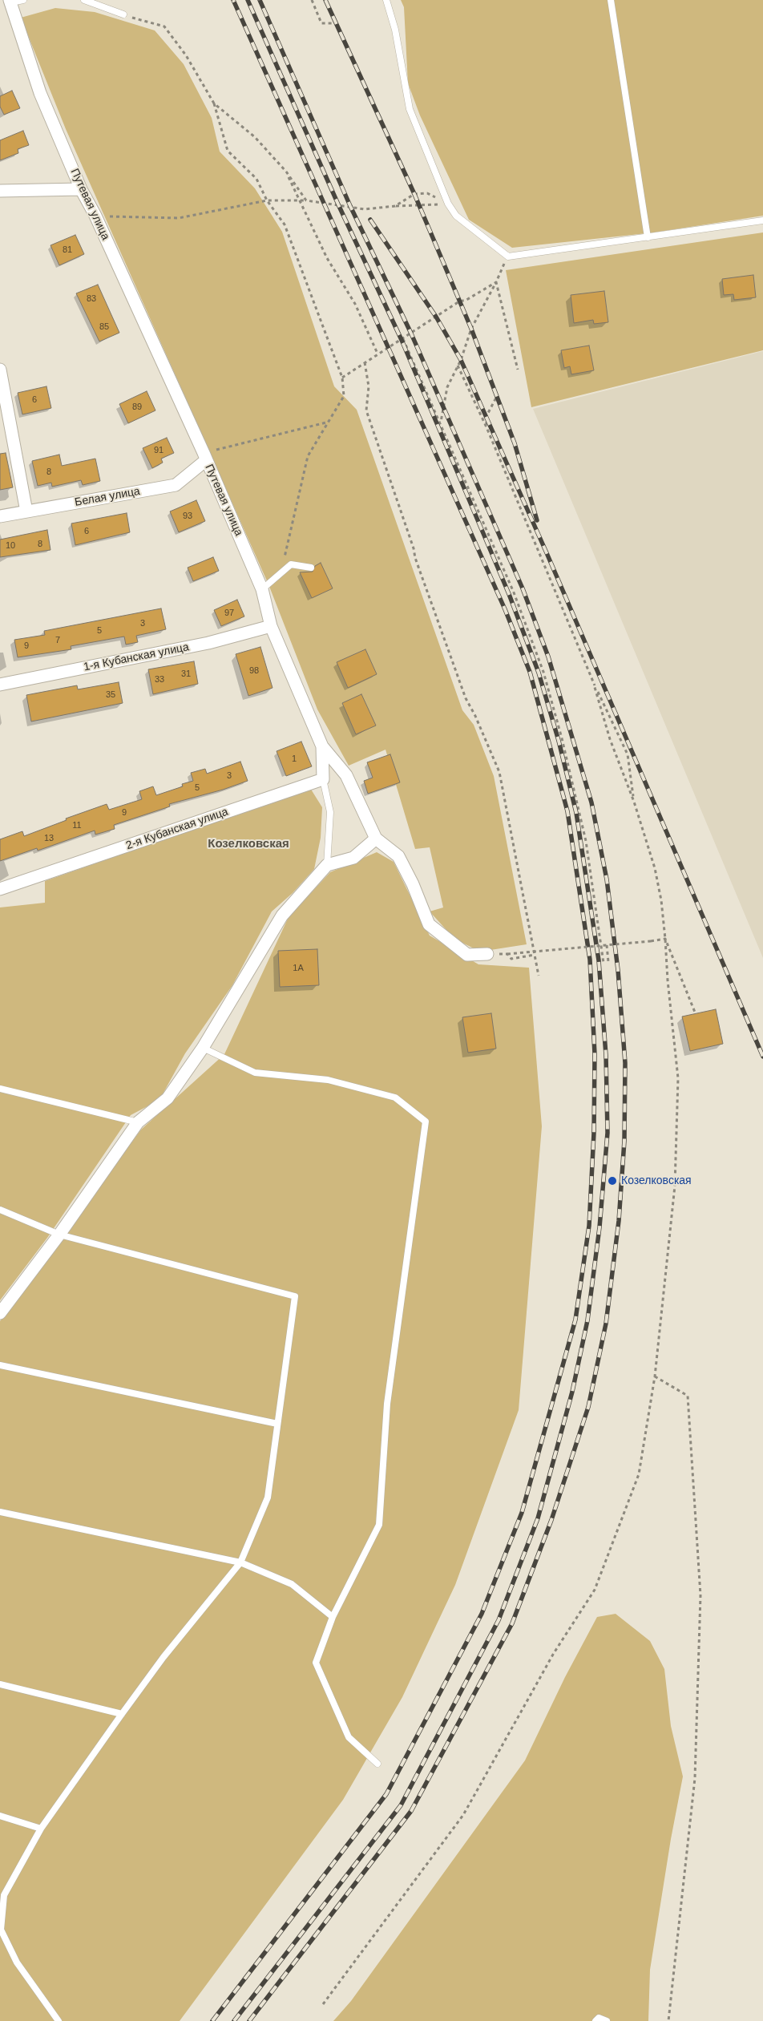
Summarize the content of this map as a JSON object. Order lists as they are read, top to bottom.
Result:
{
  "streets": {
    "street": [
      "Путевая улица",
      "Белая улица",
      "1-я Кубанская улица",
      "2-я Кубанская улица"
    ]
  },
  "crossings": [
    ["Путевая улица", "Белая улица"],
    ["Путевая улица", "1-я Кубанская улица"]
  ],
  "districts": ["Козелковская"],
  "places": ["Козелковская"],
  "house_numbers": [
    "81",
    "83",
    "85",
    "6",
    "89",
    "91",
    "8",
    "93",
    "6",
    "8",
    "10",
    "97",
    "3",
    "5",
    "7",
    "9",
    "98",
    "31",
    "33",
    "35",
    "1",
    "3",
    "5",
    "9",
    "11",
    "13",
    "1А"
  ]
}
